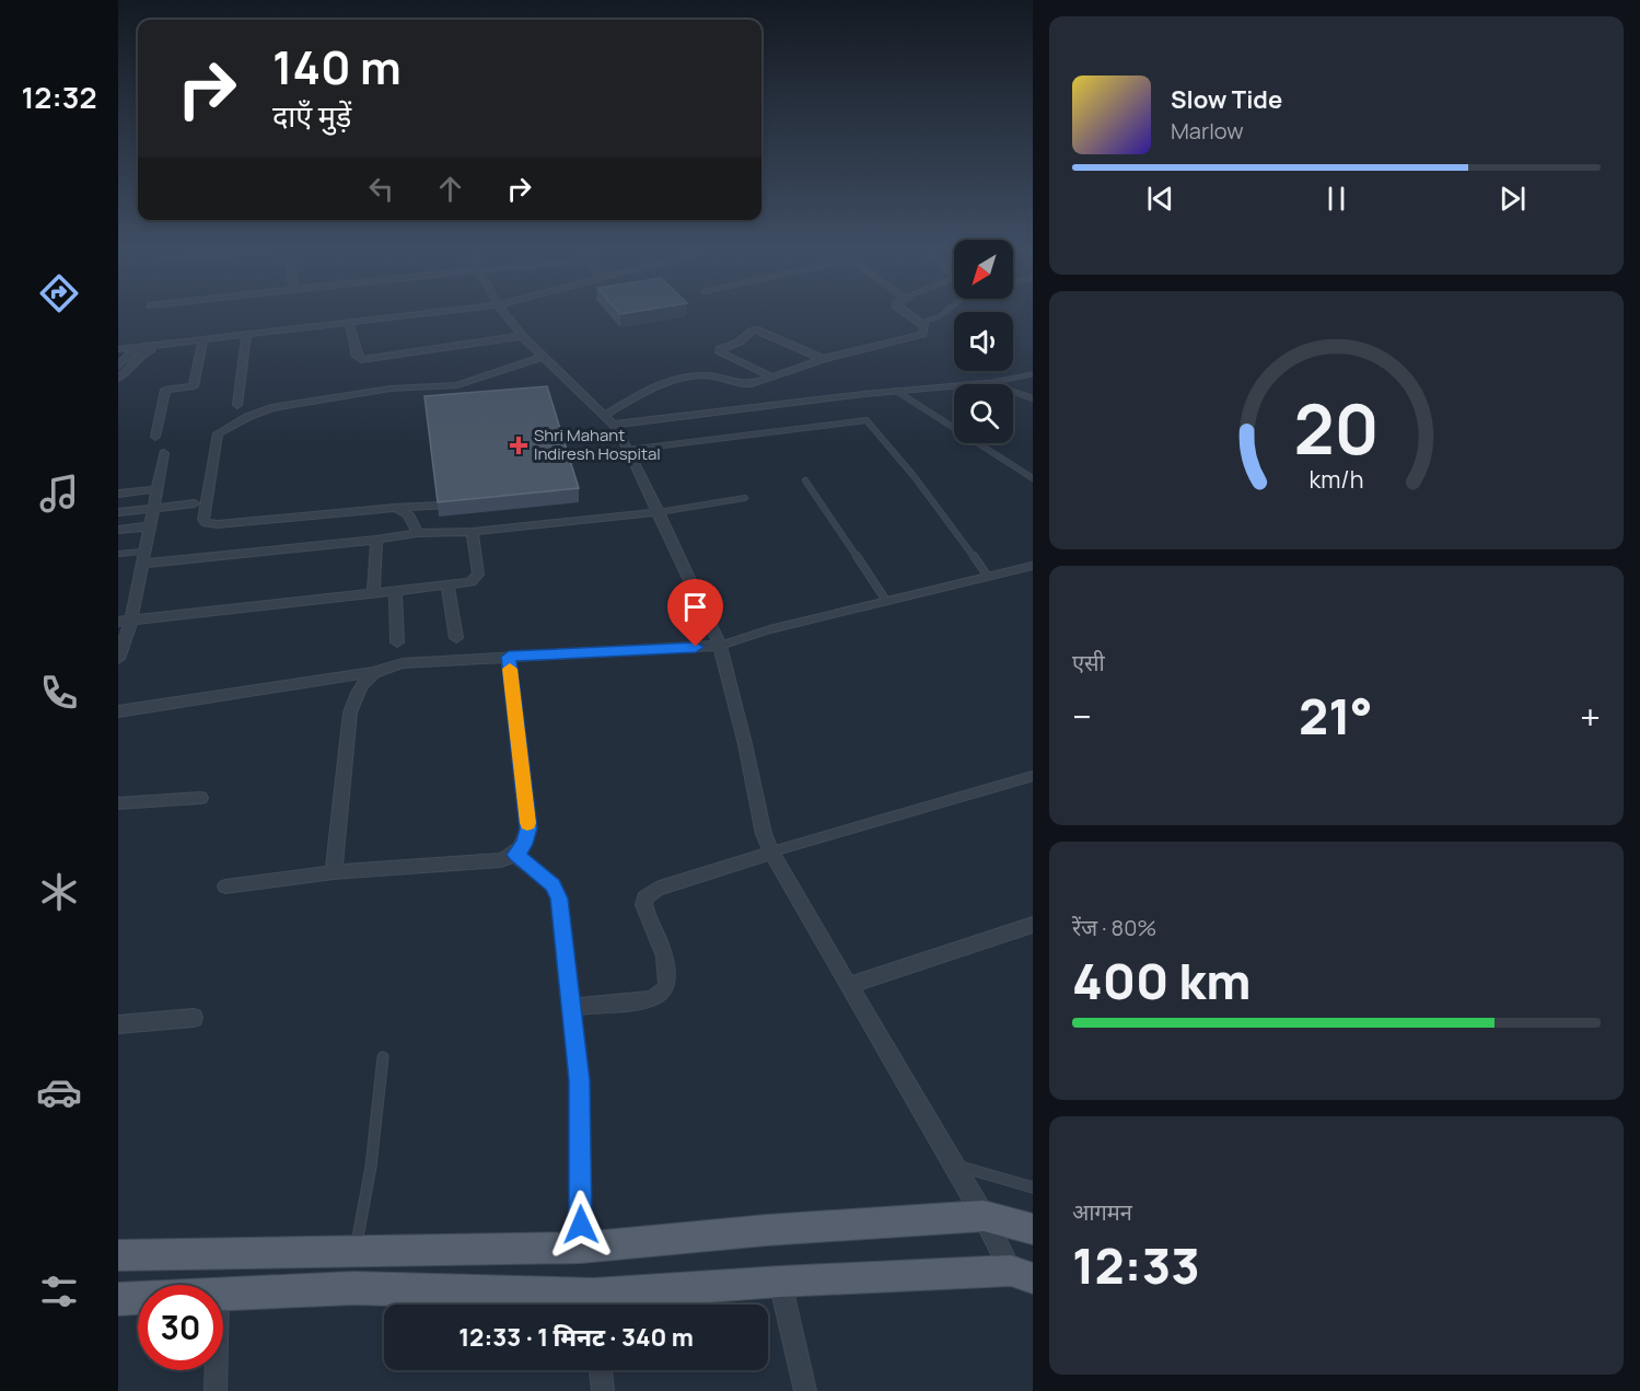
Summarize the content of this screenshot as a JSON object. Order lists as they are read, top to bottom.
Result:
{
  "places": {
    "health": ["Shri Mahant Indiresh Hospital"]
  },
  "north": "bottom left",
  "page": {
    "tabs": "12:32",
    "turn": ["140 m", "दाएँ मुड़ें"],
    "song": ["Slow Tide", "Marlow"],
    "tile": [
      "एसी",
      ["रेंज · 80%", "400 km"],
      ["आगमन", "12:33"]
    ],
    "heat": ["−", "21°", "+"],
    "limit": "30",
    "trip": "12:33 · 1 मिनट · 340 m",
    "gauge": ["20", "km/h"]
  }
}
